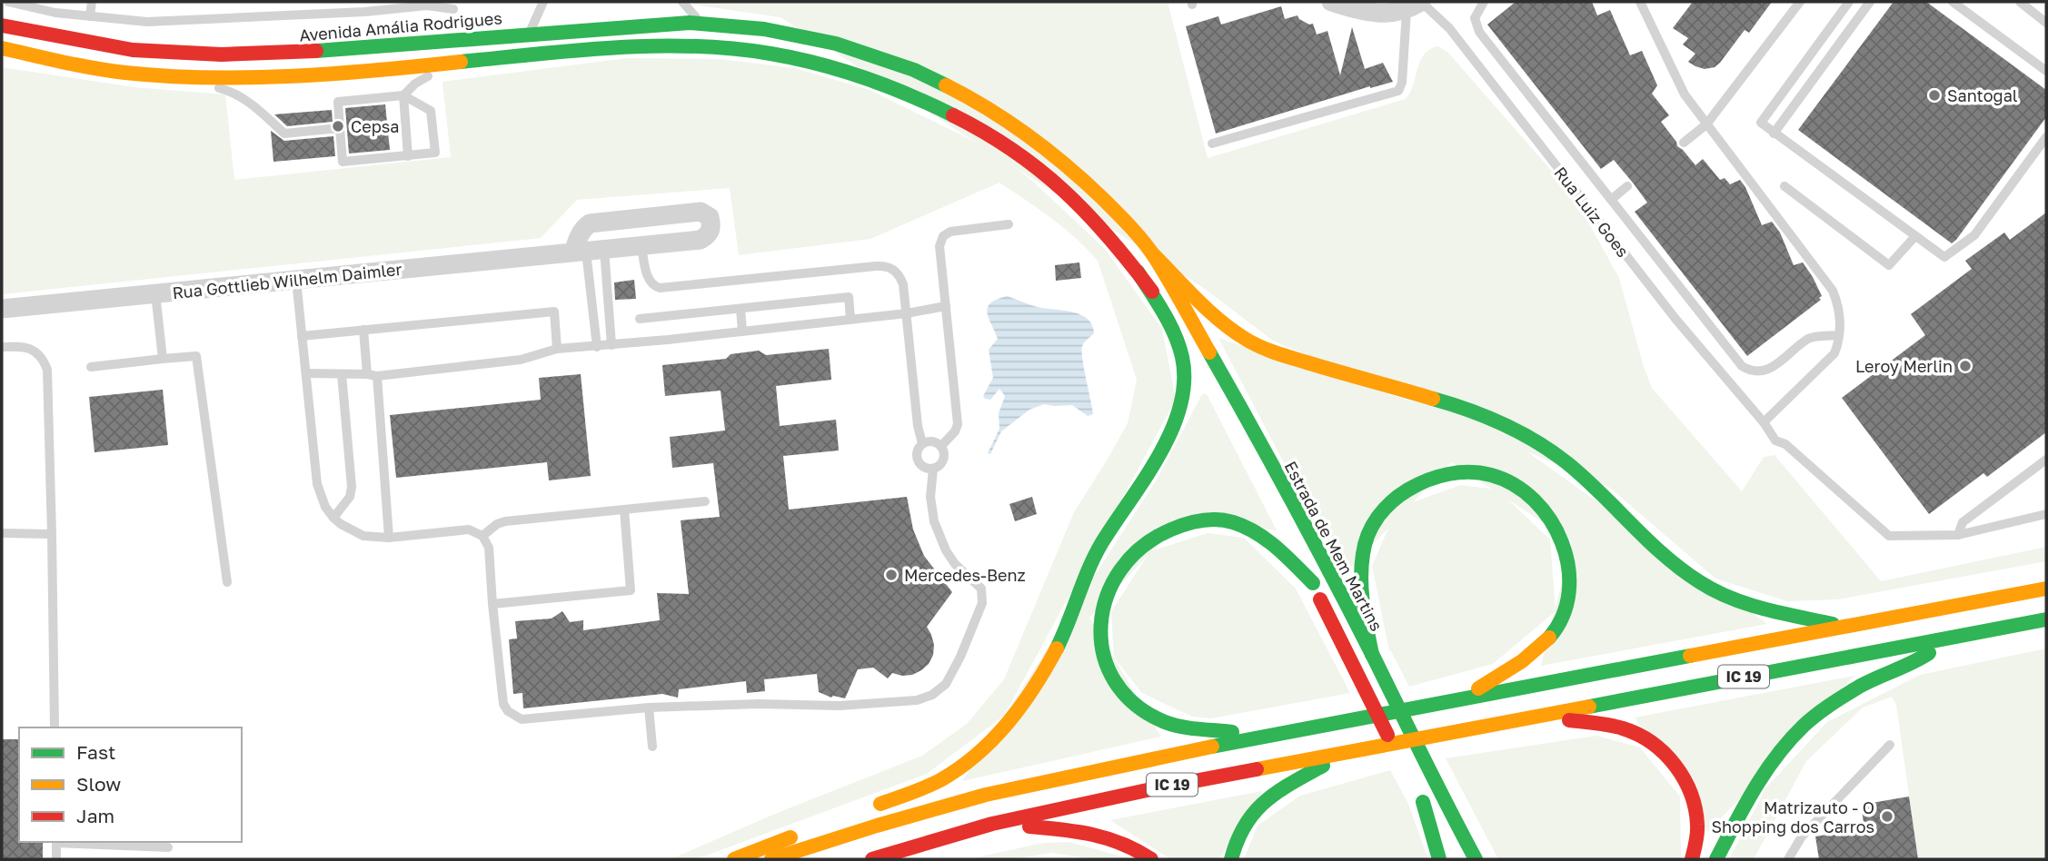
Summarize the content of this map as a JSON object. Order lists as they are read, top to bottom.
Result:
{
  "streets": {
    "main road": ["Avenida Amália Rodrigues", "Estrada de Mem Martins", "IC 19"],
    "street": ["Rua Gottlieb Wilhelm Daimler"],
    "lane": ["Rua Luiz Goes"]
  },
  "crossings": [
    ["Avenida Amália Rodrigues", "Estrada de Mem Martins"]
  ],
  "places": [
    "Santogal",
    "Cepsa",
    "Leroy Merlin",
    "Mercedes-Benz",
    "Matrizauto - O Shopping dos Carros"
  ],
  "legend": ["Fast", "Slow", "Jam"]
}
